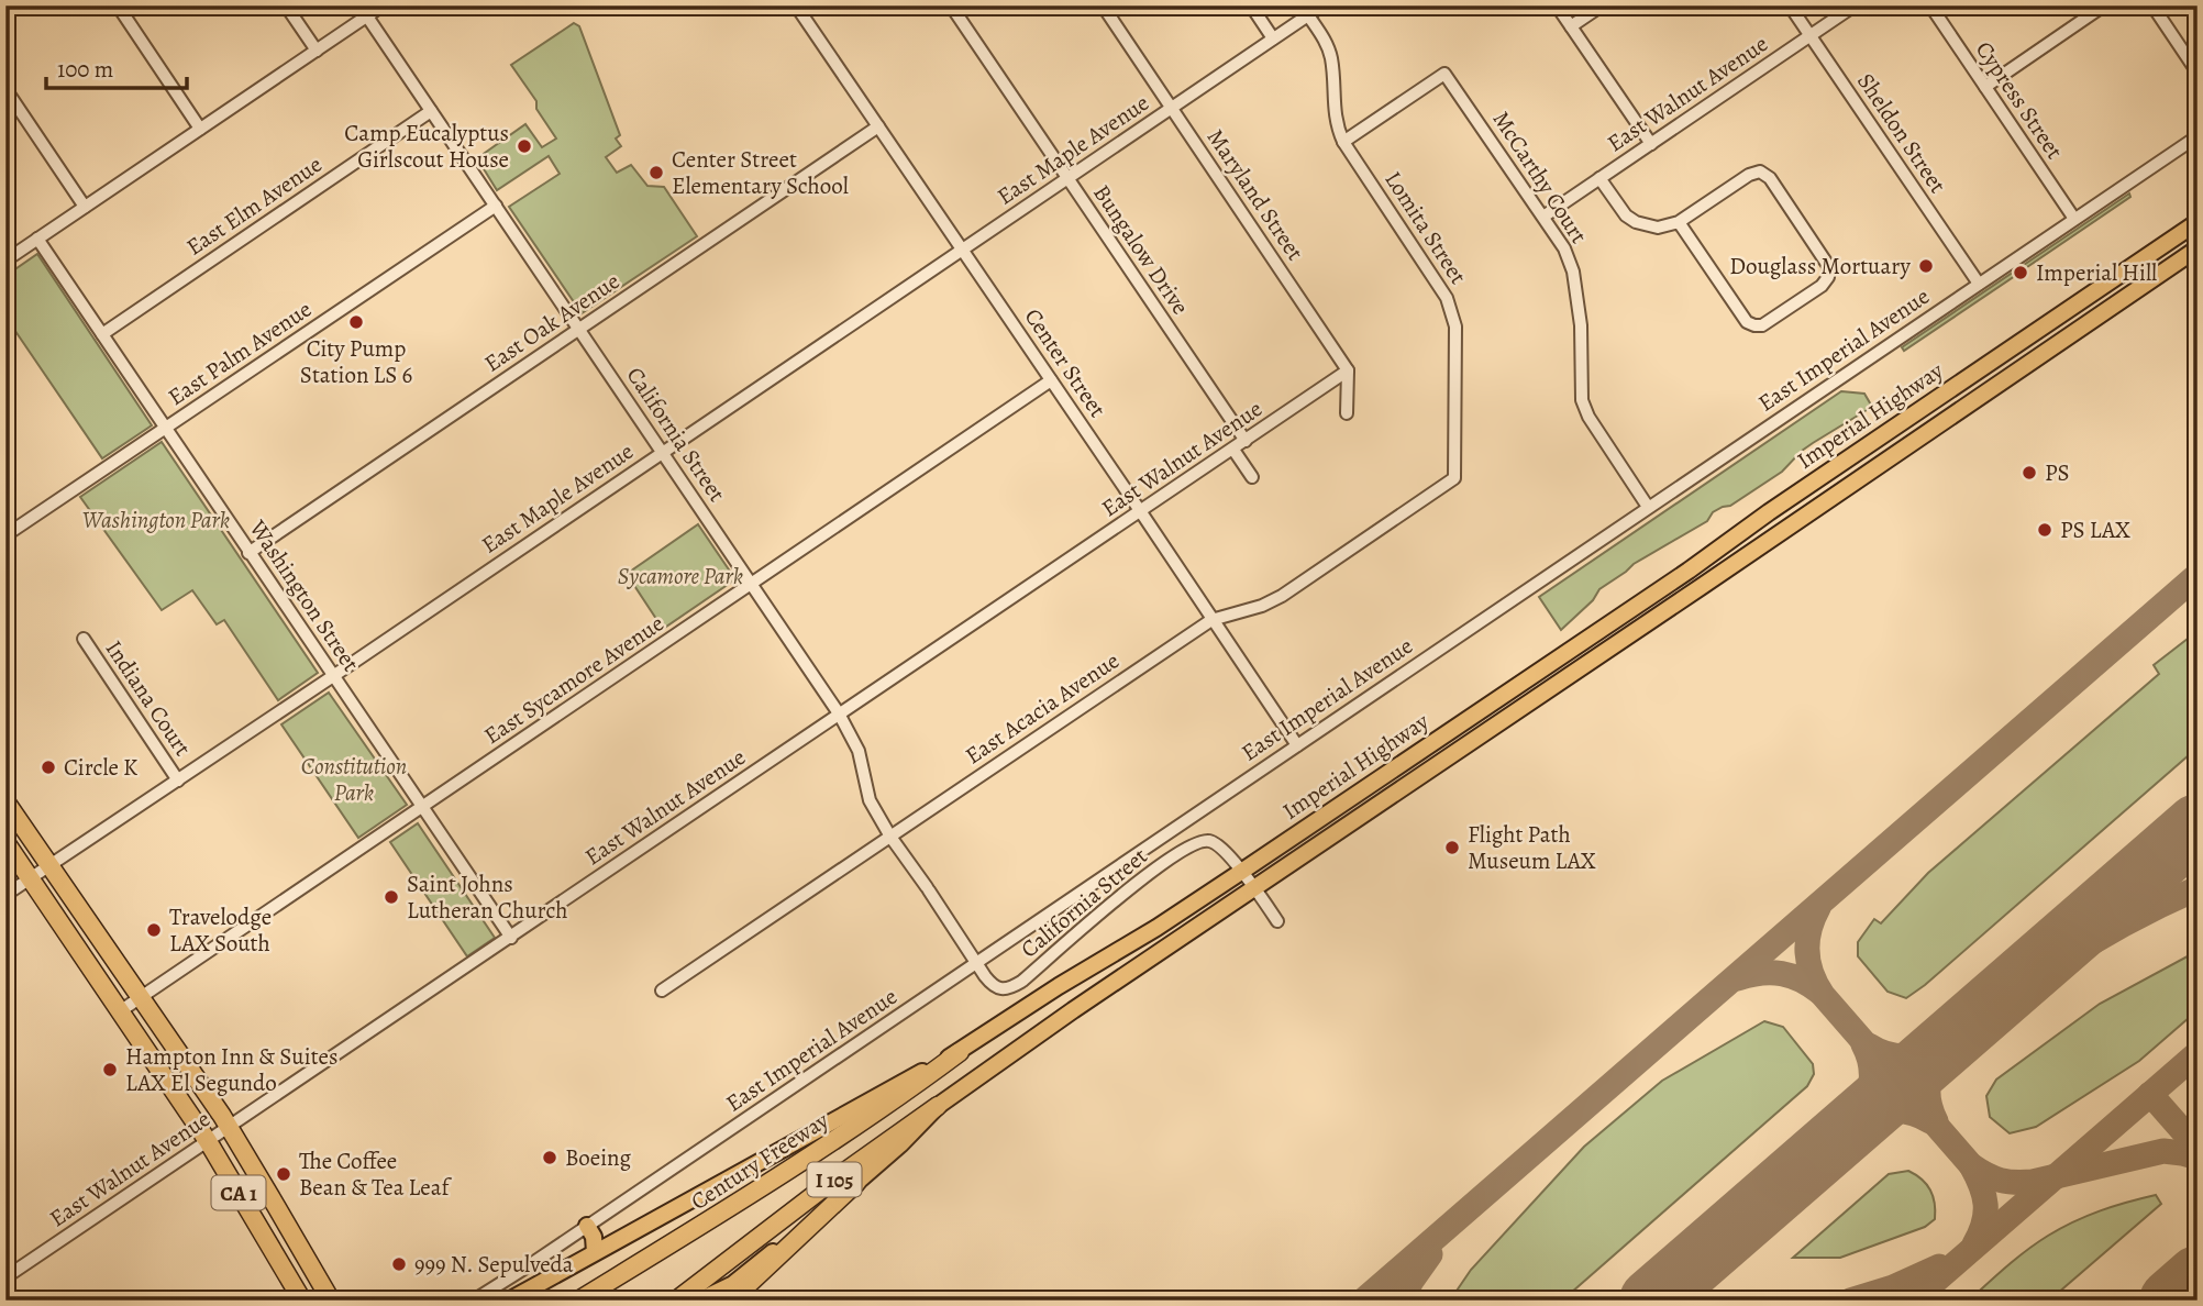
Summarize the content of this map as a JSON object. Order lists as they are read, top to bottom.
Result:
{
  "streets": {
    "highway": ["Century Freeway", "I 105", "CA 1"],
    "main road": ["Imperial Highway"],
    "street": [
      "East Walnut Avenue",
      "Cypress Street",
      "Sheldon Street",
      "East Maple Avenue",
      "McCarthy Court",
      "Maryland Street",
      "East Elm Avenue",
      "Lomita Street",
      "Bungalow Drive",
      "East Oak Avenue",
      "East Imperial Avenue",
      "East Palm Avenue",
      "Center Street",
      "California Street",
      "Washington Street",
      "East Sycamore Avenue",
      "Indiana Court",
      "East Acacia Avenue"
    ]
  },
  "crossings": [
    ["East Walnut Avenue", "Sheldon Street"],
    ["East Walnut Avenue", "McCarthy Court"],
    ["East Walnut Avenue", "Maryland Street"],
    ["East Walnut Avenue", "Bungalow Drive"],
    ["East Walnut Avenue", "Center Street"],
    ["East Walnut Avenue", "California Street"],
    ["East Walnut Avenue", "Washington Street"],
    ["East Walnut Avenue", "CA 1"],
    ["Cypress Street", "East Imperial Avenue"],
    ["Sheldon Street", "East Imperial Avenue"],
    ["East Maple Avenue", "Maryland Street"],
    ["East Maple Avenue", "Lomita Street"],
    ["East Maple Avenue", "Bungalow Drive"],
    ["East Maple Avenue", "Center Street"],
    ["East Maple Avenue", "California Street"],
    ["East Maple Avenue", "Washington Street"],
    ["East Maple Avenue", "Indiana Court"],
    ["East Maple Avenue", "CA 1"],
    ["McCarthy Court", "Lomita Street"],
    ["McCarthy Court", "East Imperial Avenue"],
    ["East Elm Avenue", "California Street"],
    ["East Elm Avenue", "Washington Street"],
    ["Lomita Street", "East Acacia Avenue"],
    ["East Oak Avenue", "Center Street"],
    ["East Oak Avenue", "California Street"],
    ["East Oak Avenue", "Washington Street"],
    ["East Imperial Avenue", "Center Street"],
    ["East Imperial Avenue", "California Street"],
    ["East Palm Avenue", "California Street"],
    ["East Palm Avenue", "Washington Street"],
    ["Center Street", "East Sycamore Avenue"],
    ["Center Street", "East Acacia Avenue"],
    ["Imperial Highway", "California Street"],
    ["Imperial Highway", "Century Freeway"],
    ["Imperial Highway", "I 105"],
    ["California Street", "East Sycamore Avenue"],
    ["California Street", "East Acacia Avenue"],
    ["Washington Street", "East Sycamore Avenue"],
    ["East Sycamore Avenue", "CA 1"]
  ],
  "parks": ["Washington Park", "Sycamore Park", "Constitution Park"],
  "places": [
    "Camp Eucalyptus Girlscout House",
    "Center Street Elementary School",
    "Douglass Mortuary",
    "Imperial Hill",
    "City Pump Station LS 6",
    "PS",
    "PS LAX",
    "Circle K",
    "Flight Path Museum LAX",
    "Saint Johns Lutheran Church",
    "Travelodge LAX South",
    "Hampton Inn & Suites LAX El Segundo",
    "Boeing",
    "The Coffee Bean & Tea Leaf",
    "999 N. Sepulveda"
  ],
  "scale_bar": "100 m"
}
